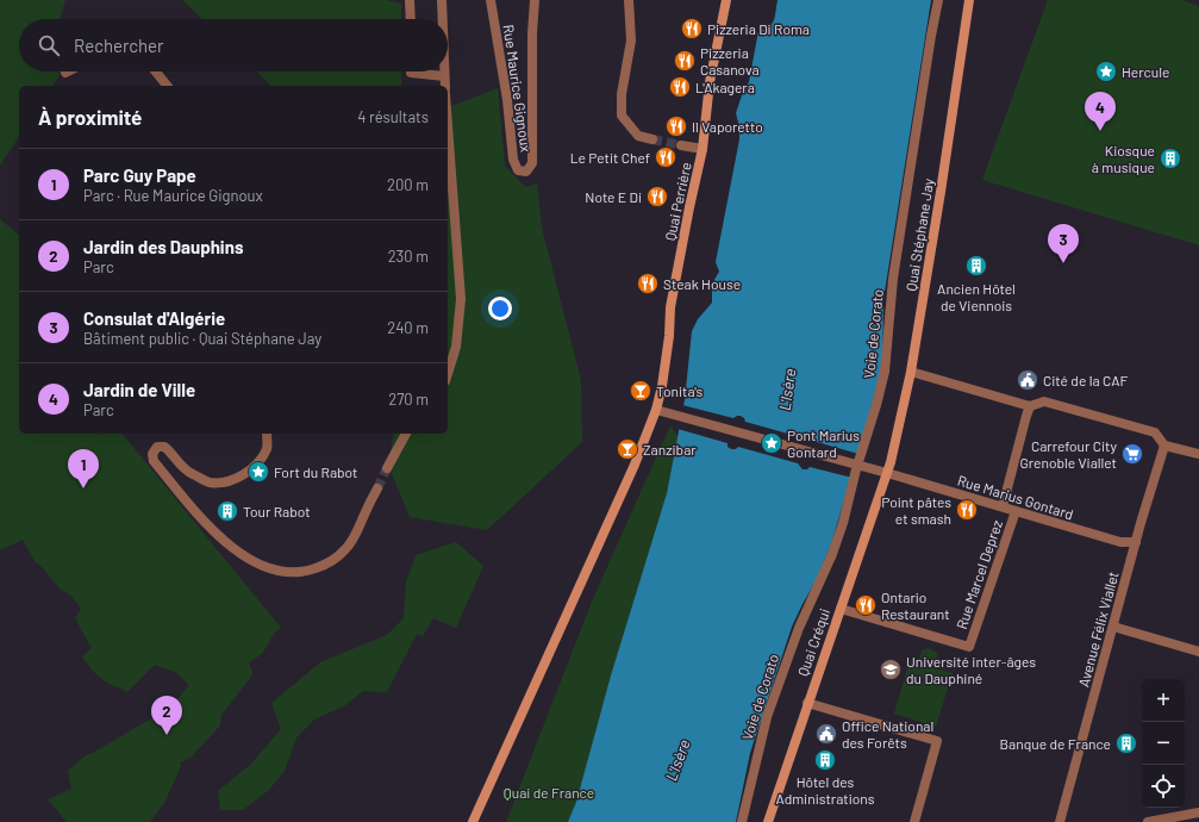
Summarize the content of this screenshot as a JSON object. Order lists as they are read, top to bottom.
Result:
{
  "streets": {
    "main road": ["Quai Perrière", "Quai Stéphane Jay", "Quai Créqui"],
    "street": [
      "Rue Maurice Gignoux",
      "Voie de Corato",
      "Rue Marius Gontard",
      "Rue Marcel Deprez",
      "Avenue Félix Viallet"
    ]
  },
  "crossings": [
    ["Quai Stéphane Jay", "Rue Marius Gontard"],
    ["Quai Stéphane Jay", "Quai Créqui"],
    ["Rue Marius Gontard", "Rue Marcel Deprez"],
    ["Rue Marius Gontard", "Avenue Félix Viallet"],
    ["Rue Marius Gontard", "Quai Créqui"],
    ["Rue Marcel Deprez", "Quai Créqui"]
  ],
  "water": ["L'Isère"],
  "parks": ["Quai de France"],
  "places": {
    "restaurant": [
      "Pizzeria Di Roma",
      "Pizzeria Casanova",
      "L'Akagera",
      "Il Vaporetto",
      "Le Petit Chef",
      "Note E Di",
      "Steak House",
      "Point pâtes et smash",
      "Ontario Restaurant"
    ],
    "place": ["Hercule", "Pont Marius Gontard", "Fort du Rabot"],
    "building": [
      "Kiosque à musique",
      "Ancien Hôtel de Viennois",
      "Tour Rabot",
      "Banque de France",
      "Hôtel des Administrations"
    ],
    "public building": ["Cité de la CAF", "Office National des Forêts"],
    "bar": ["Tonita's", "Zanzibar"],
    "supermarket": ["Carrefour City Grenoble Viallet"],
    "school or university": ["Université inter-âges du Dauphiné"]
  },
  "page": {
    "search": "Rechercher",
    "heading": ["À proximité", "4 résultats"],
    "pins": [
      "4",
      "3",
      "1",
      "2"
    ],
    "list": [
      {
        "mark": "1",
        "name": "Parc Guy Pape",
        "note": "Parc · Rue Maurice Gignoux",
        "value": "200 m"
      },
      {
        "mark": "2",
        "name": "Jardin des Dauphins",
        "note": "Parc",
        "value": "230 m"
      },
      {
        "mark": "3",
        "name": "Consulat d'Algérie",
        "note": "Bâtiment public · Quai Stéphane Jay",
        "value": "240 m"
      },
      {
        "mark": "4",
        "name": "Jardin de Ville",
        "note": "Parc",
        "value": "270 m"
      }
    ],
    "map_buttons": ["+", "−"]
  }
}
